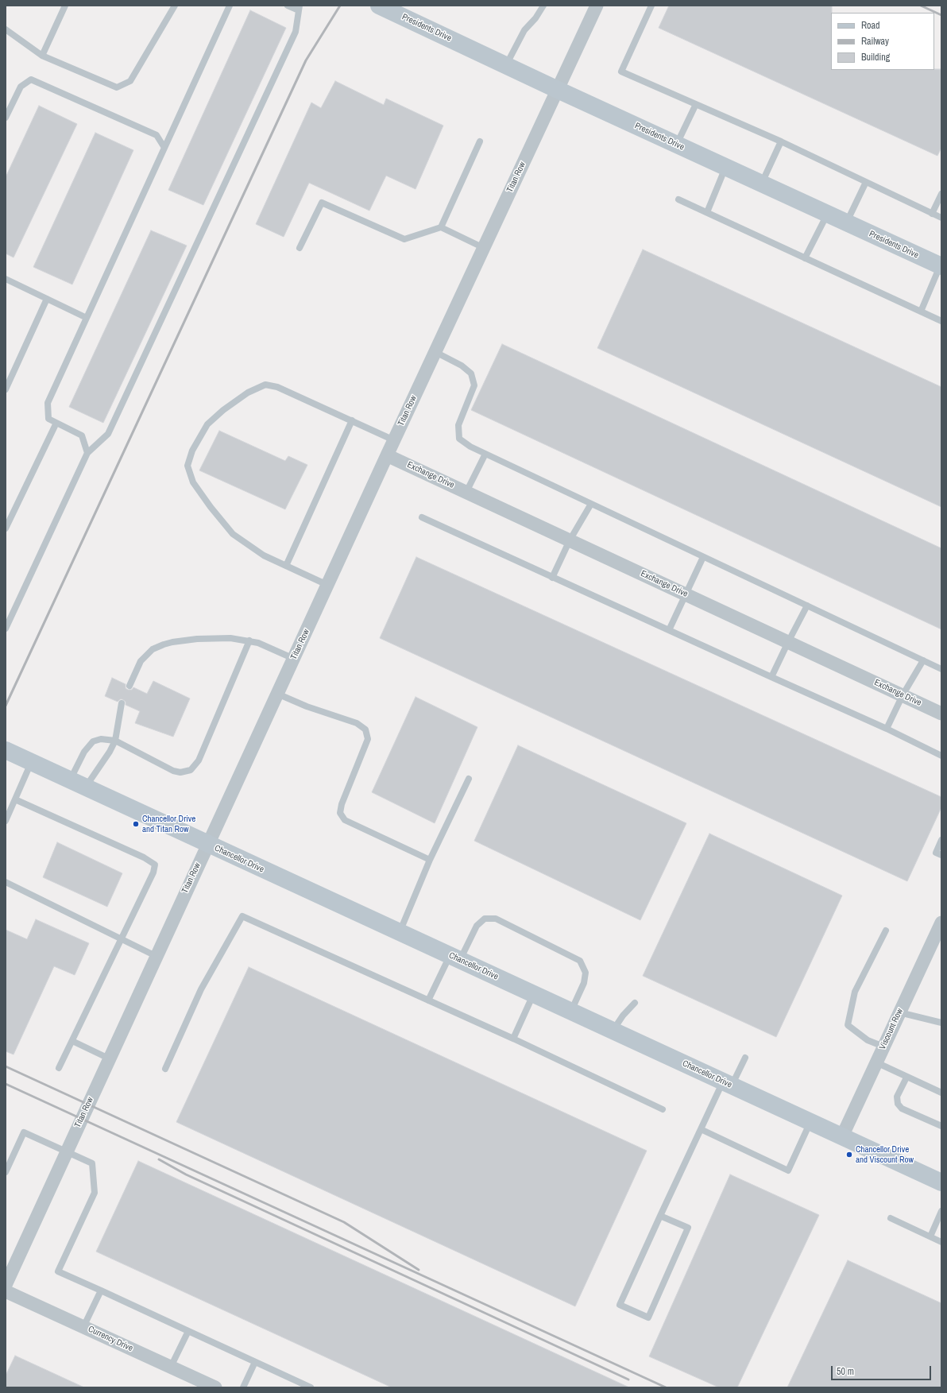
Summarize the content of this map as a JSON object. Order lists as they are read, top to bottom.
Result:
{
  "streets": {
    "street": [
      "Presidents Drive",
      "Titan Row",
      "Exchange Drive",
      "Chancellor Drive",
      "Viscount Row",
      "Currency Drive"
    ]
  },
  "crossings": [
    ["Presidents Drive", "Titan Row"],
    ["Titan Row", "Exchange Drive"],
    ["Titan Row", "Chancellor Drive"],
    ["Chancellor Drive", "Viscount Row"]
  ],
  "places": ["Chancellor Drive and Titan Row", "Chancellor Drive and Viscount Row"],
  "legend": ["Road", "Railway", "Building"],
  "scale_bar": "50 m"
}
